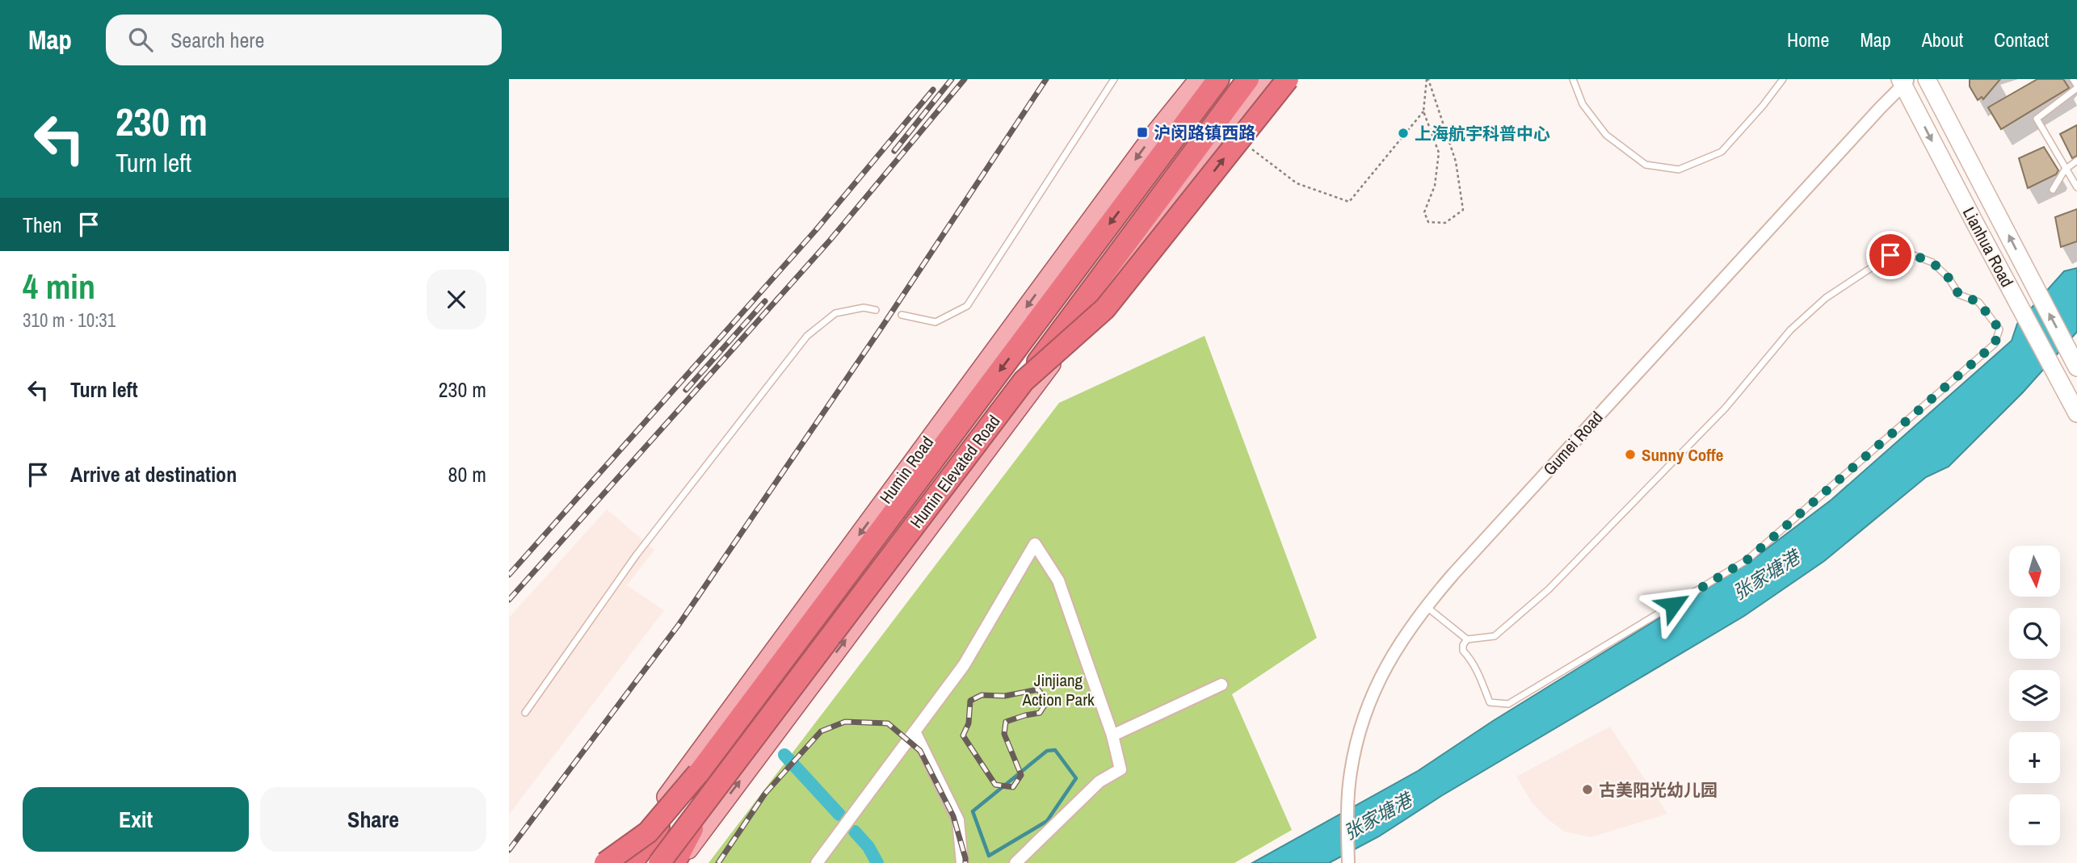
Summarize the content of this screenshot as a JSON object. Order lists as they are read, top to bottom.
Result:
{
  "streets": {
    "highway": ["Humin Elevated Road"],
    "main road": ["Lianhua Road", "Humin Road"],
    "street": ["Gumei Road"]
  },
  "crossings": [
    ["Lianhua Road", "Gumei Road"]
  ],
  "water": ["张家塘港"],
  "parks": ["Jinjiang Action Park"],
  "places": {
    "transit": ["沪闵路镇西路"],
    "other": ["上海航宇科普中心", "Sunny Coffe", "古美阳光幼儿园"]
  },
  "north": "bottom",
  "page": {
    "header": "Map",
    "search": "Search here",
    "nav": [
      "Home",
      "Map",
      "About",
      "Contact"
    ],
    "turn": ["230 m", "Turn left"],
    "then": "Then",
    "heading": ["4 min", "310 m · 10:31"],
    "list": [
      {
        "name": "Turn left",
        "value": "230 m"
      },
      {
        "name": "Arrive at destination",
        "value": "80 m"
      }
    ],
    "map_buttons": ["+", "−"],
    "buttons": ["Exit", "Share"]
  }
}
